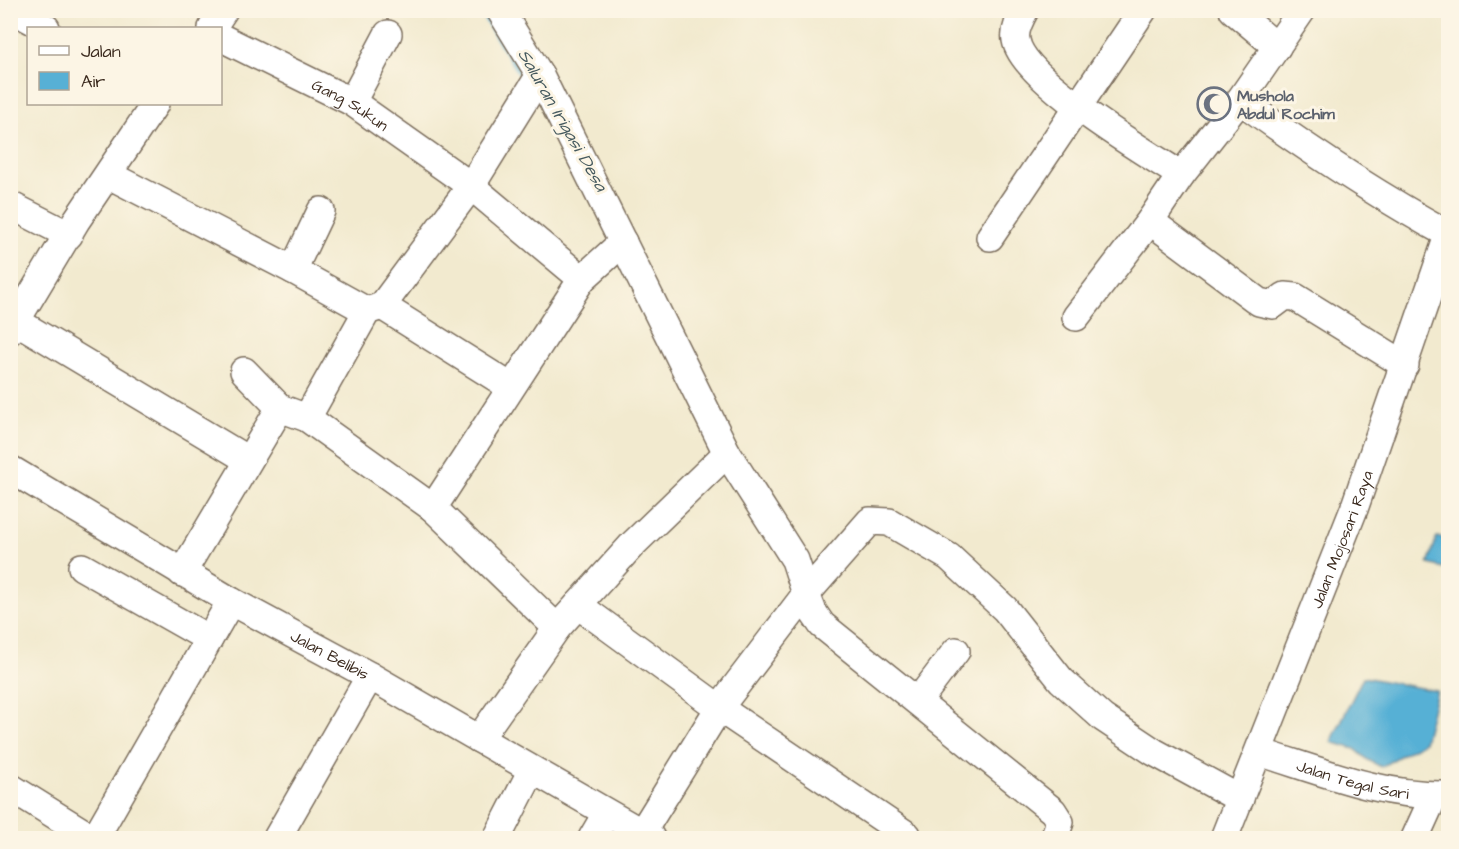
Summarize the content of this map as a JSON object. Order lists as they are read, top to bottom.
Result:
{
  "streets": {
    "street": [
      "Gang Sukun",
      "Jalan Mojosari Raya",
      "Jalan Belibis",
      "Jalan Tegal Sari"
    ]
  },
  "crossings": [
    ["Jalan Mojosari Raya", "Jalan Tegal Sari"]
  ],
  "water": ["Saluran Irigasi Desa"],
  "places": {
    "mosque": ["Mushola Abdul Rochim"]
  },
  "legend": ["Jalan", "Air"]
}
